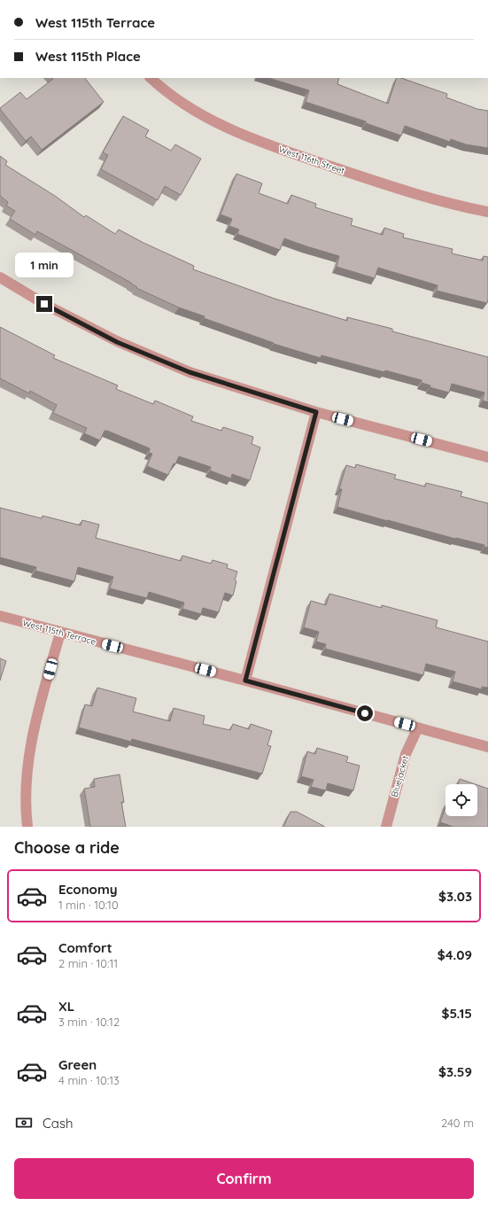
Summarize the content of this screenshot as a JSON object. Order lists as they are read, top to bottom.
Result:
{
  "streets": {
    "street": ["West 116th Street", "West 115th Terrace", "Bluejacket"]
  },
  "crossings": [
    ["West 115th Terrace", "Bluejacket"]
  ],
  "page": {
    "banner": ["West 115th Terrace", "West 115th Place"],
    "bubble": "1 min",
    "heading": "Choose a ride",
    "list": [
      {
        "name": "Economy",
        "note": "1 min · 10:10",
        "value": "$3.03"
      },
      {
        "name": "Comfort",
        "note": "2 min · 10:11",
        "value": "$4.09"
      },
      {
        "name": "XL",
        "note": "3 min · 10:12",
        "value": "$5.15"
      },
      {
        "name": "Green",
        "note": "4 min · 10:13",
        "value": "$3.59"
      }
    ],
    "pay": ["Cash", "240 m"],
    "buttons": "Confirm"
  }
}
